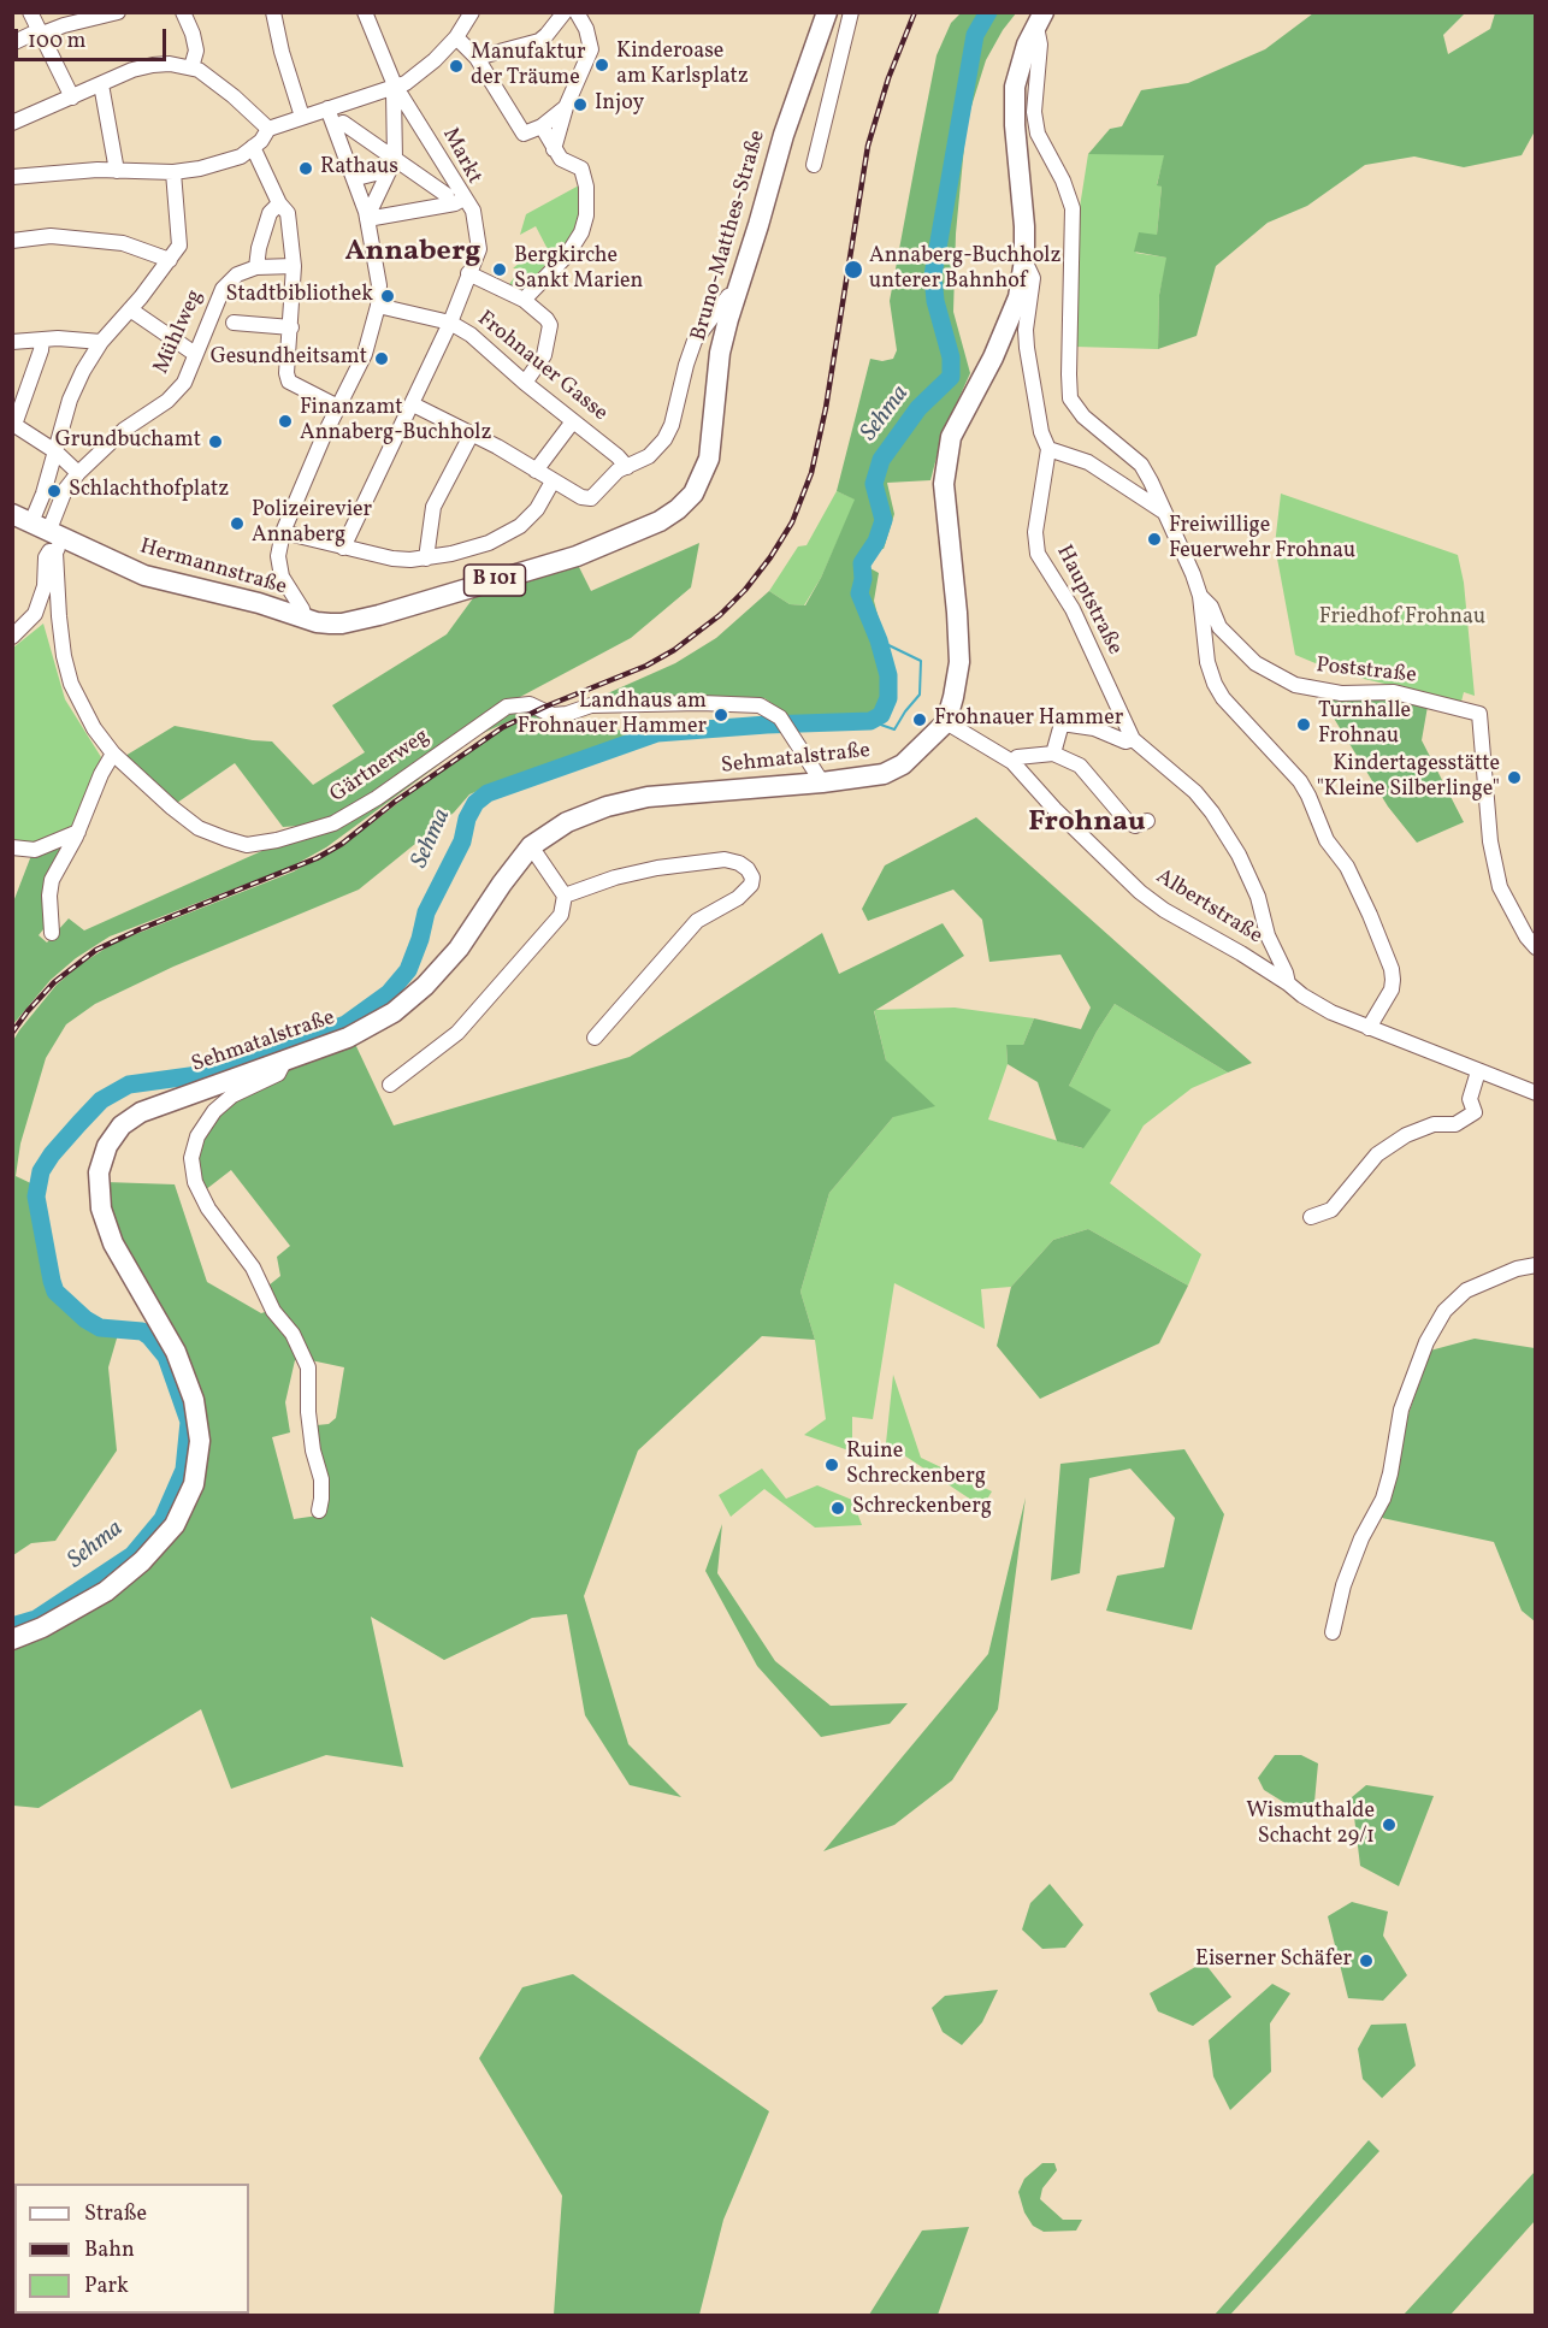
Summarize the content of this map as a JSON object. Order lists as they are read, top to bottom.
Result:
{
  "streets": {
    "main road": [
      "Bruno-Matthes-Straße",
      "Hermannstraße",
      "B 101",
      "Sehmatalstraße"
    ],
    "street": [
      "Markt",
      "Mühlweg",
      "Frohnauer Gasse",
      "Hauptstraße",
      "Poststraße",
      "Gärtnerweg",
      "Albertstraße"
    ]
  },
  "crossings": [
    ["Bruno-Matthes-Straße", "Hermannstraße"],
    ["Hermannstraße", "B 101"],
    ["Hermannstraße", "Gärtnerweg"],
    ["B 101", "Gärtnerweg"],
    ["Hauptstraße", "Albertstraße"],
    ["Sehmatalstraße", "Gärtnerweg"],
    ["Sehmatalstraße", "Albertstraße"]
  ],
  "districts": ["Annaberg", "Frohnau"],
  "water": ["Sehma"],
  "parks": ["Friedhof Frohnau"],
  "places": [
    "Kinderoase am Karlsplatz",
    "Manufaktur der Träume",
    "Injoy",
    "Rathaus",
    "Bergkirche Sankt Marien",
    "Annaberg-Buchholz unterer Bahnhof",
    "Stadtbibliothek",
    "Gesundheitsamt",
    "Finanzamt Annaberg-Buchholz",
    "Grundbuchamt",
    "Schlachthofplatz",
    "Polizeirevier Annaberg",
    "Freiwillige Feuerwehr Frohnau",
    "Landhaus am Frohnauer Hammer",
    "Frohnauer Hammer",
    "Turnhalle Frohnau",
    "Kindertagesstätte \"Kleine Silberlinge\"",
    "Ruine Schreckenberg",
    "Schreckenberg",
    "Wismuthalde Schacht 29/1",
    "Eiserner Schäfer"
  ],
  "legend": ["Straße", "Bahn", "Park"],
  "scale_bar": "100 m"
}
